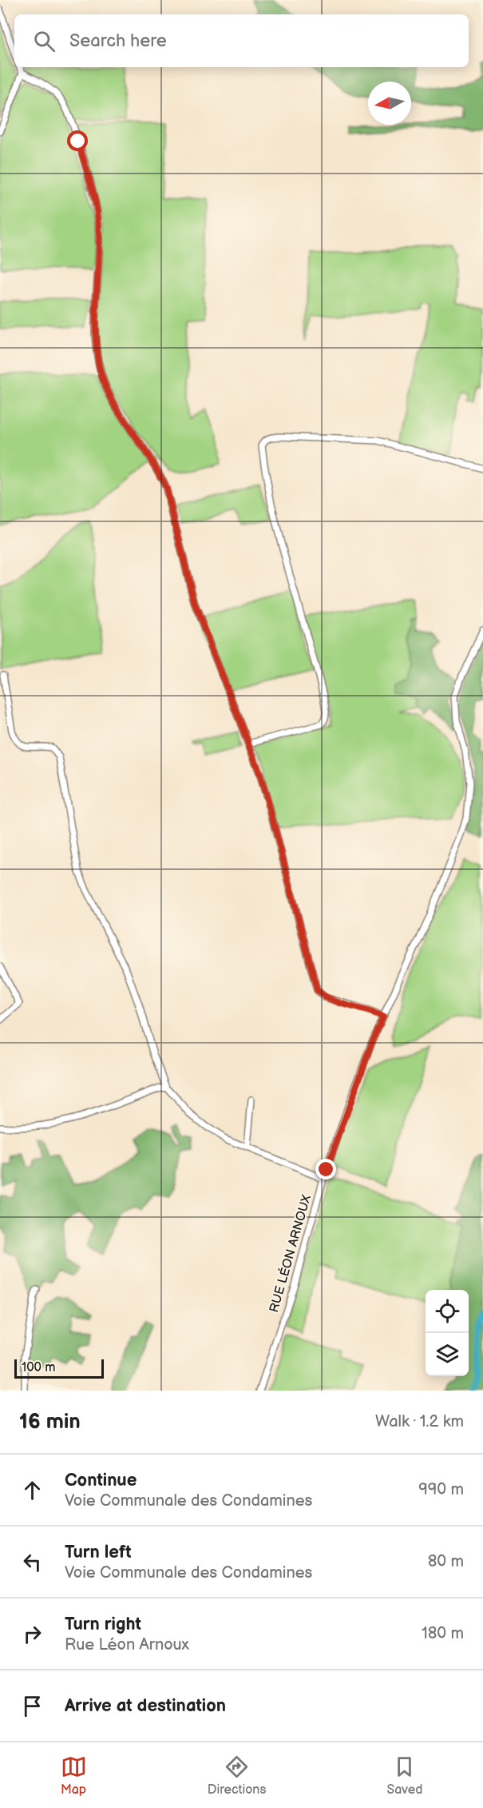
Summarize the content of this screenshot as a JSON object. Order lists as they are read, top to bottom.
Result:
{
  "streets": {
    "street": ["RUE LÉON ARNOUX"]
  },
  "scale_bar": "100 m",
  "north": "left",
  "page": {
    "search": "Search here",
    "scale": "100 m",
    "heading": ["16 min", "Walk · 1.2 km"],
    "list": [
      ["Continue", "Voie Communale des Condamines", "990 m"],
      ["Turn left", "Voie Communale des Condamines", "80 m"],
      ["Turn right", "Rue Léon Arnoux", "180 m"],
      "Arrive at destination"
    ],
    "nav": ["Map", "Directions", "Saved"]
  }
}
